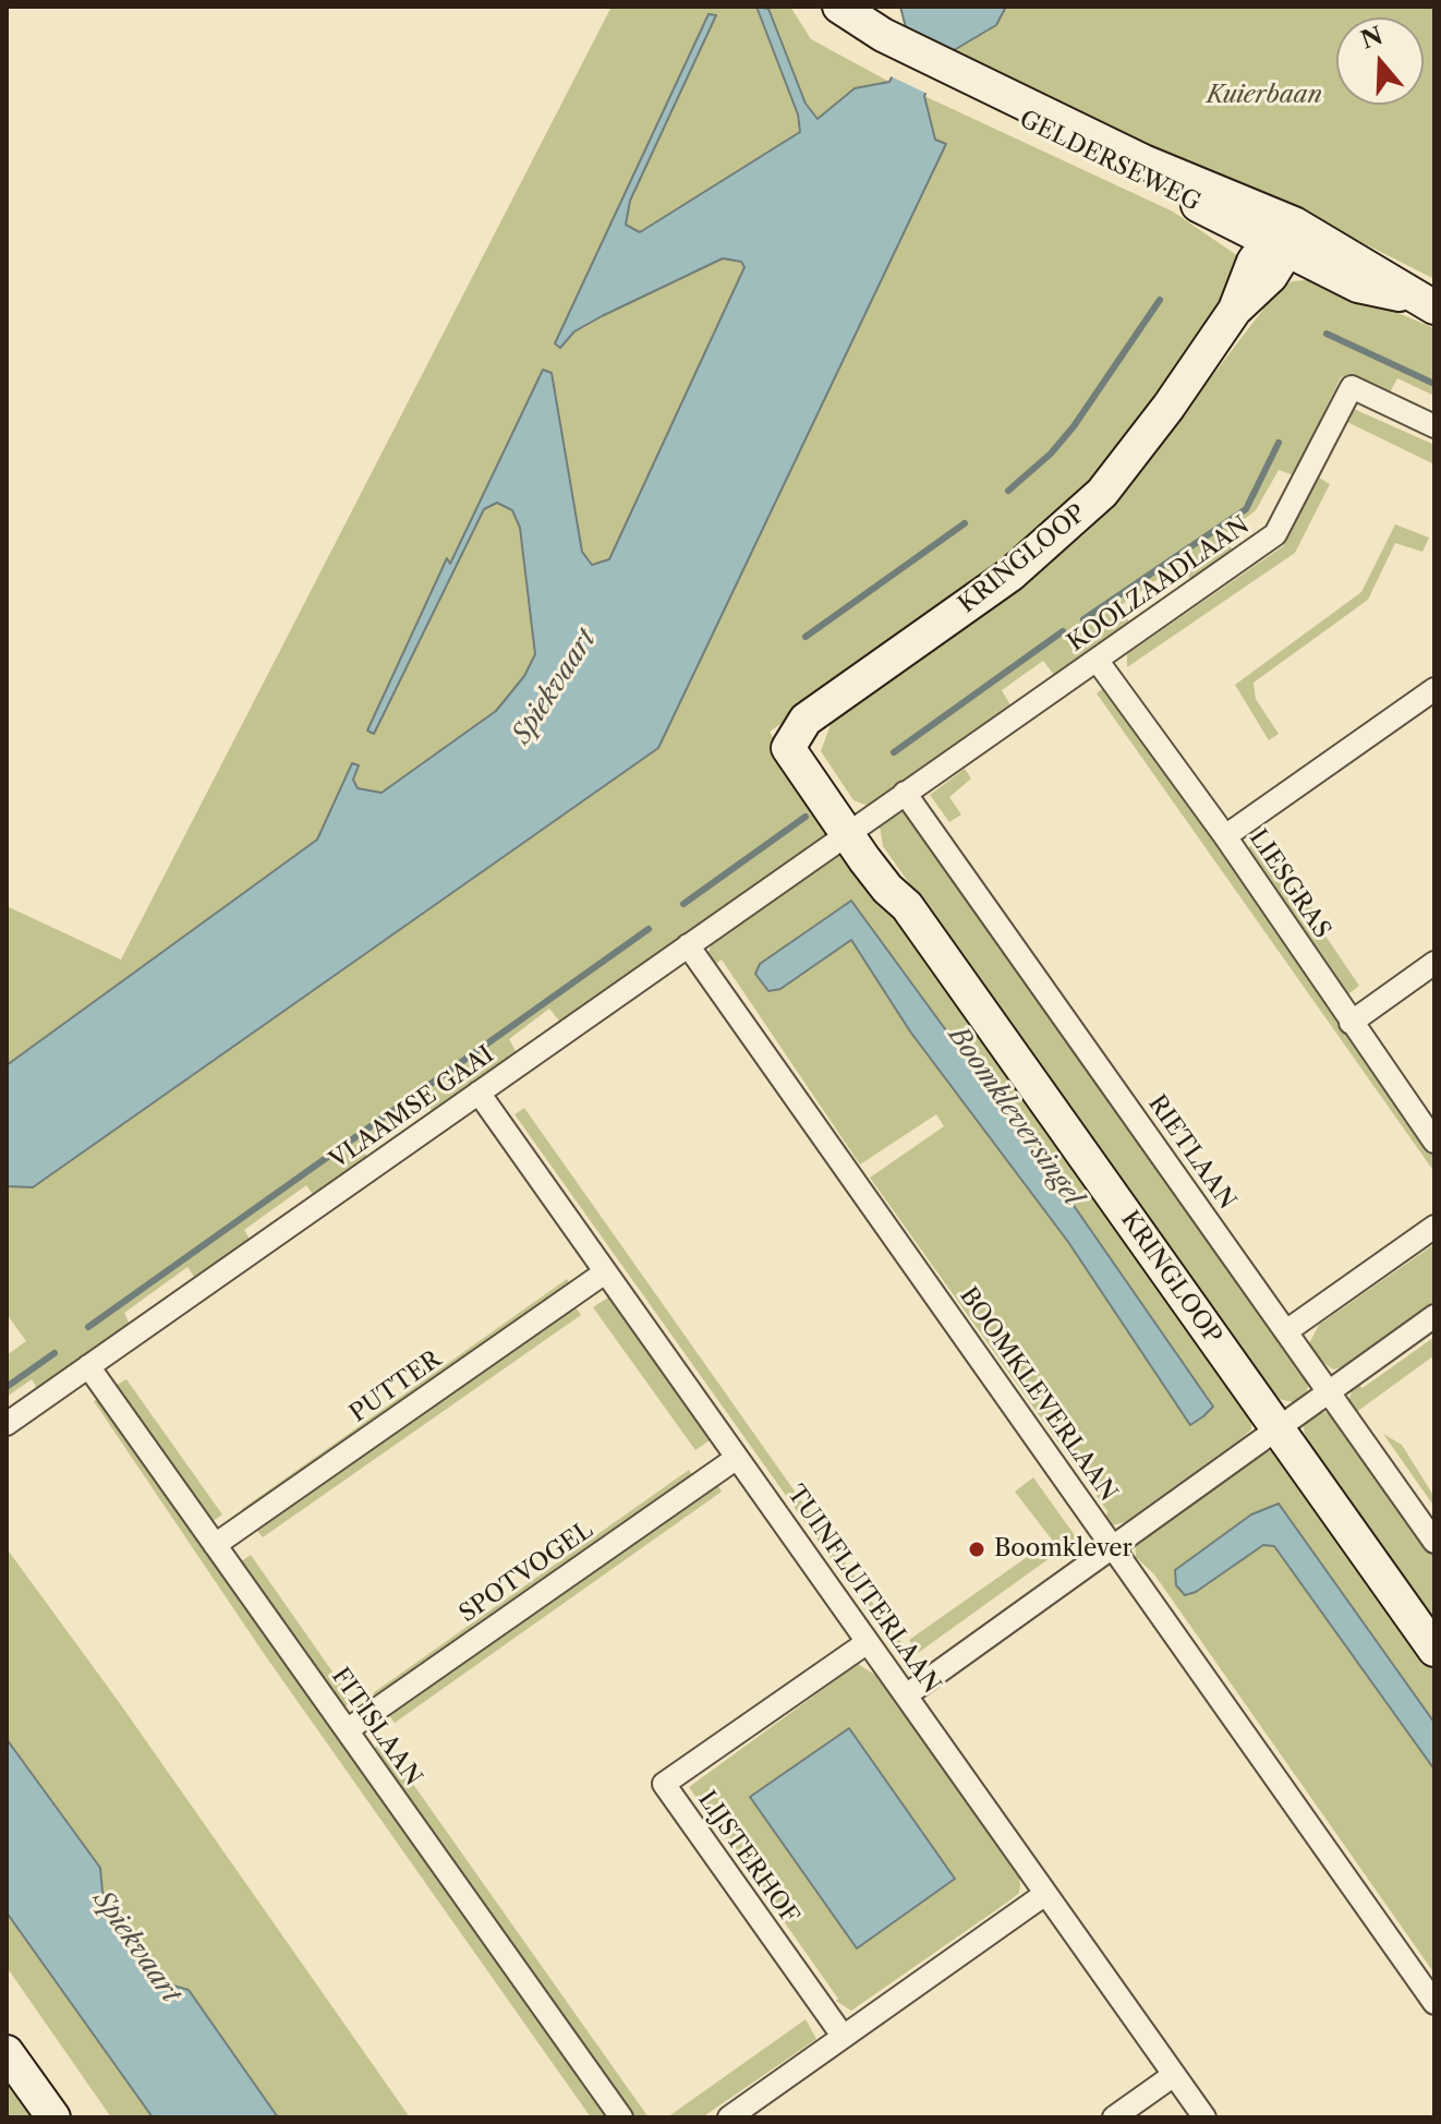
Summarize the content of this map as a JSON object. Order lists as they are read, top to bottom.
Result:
{
  "streets": {
    "street": [
      "GELDERSEWEG",
      "KRINGLOOP",
      "KOOLZAADLAAN",
      "LIESGRAS",
      "VLAAMSE GAAI",
      "RIETLAAN",
      "PUTTER",
      "BOOMKLEVERLAAN",
      "SPOTVOGEL",
      "TUINFLUITERLAAN",
      "FITISLAAN",
      "LIJSTERHOF"
    ]
  },
  "crossings": [
    ["GELDERSEWEG", "KRINGLOOP"],
    ["KRINGLOOP", "KOOLZAADLAAN"],
    ["KRINGLOOP", "VLAAMSE GAAI"],
    ["KOOLZAADLAAN", "LIESGRAS"],
    ["KOOLZAADLAAN", "VLAAMSE GAAI"],
    ["KOOLZAADLAAN", "RIETLAAN"],
    ["VLAAMSE GAAI", "BOOMKLEVERLAAN"],
    ["VLAAMSE GAAI", "TUINFLUITERLAAN"],
    ["VLAAMSE GAAI", "FITISLAAN"],
    ["PUTTER", "TUINFLUITERLAAN"],
    ["PUTTER", "FITISLAAN"],
    ["SPOTVOGEL", "TUINFLUITERLAAN"],
    ["SPOTVOGEL", "FITISLAAN"],
    ["TUINFLUITERLAAN", "LIJSTERHOF"]
  ],
  "water": ["Spiekvaart", "Boomkleversingel"],
  "parks": ["Kuierbaan"],
  "places": ["Boomklever"],
  "north": "top"
}
